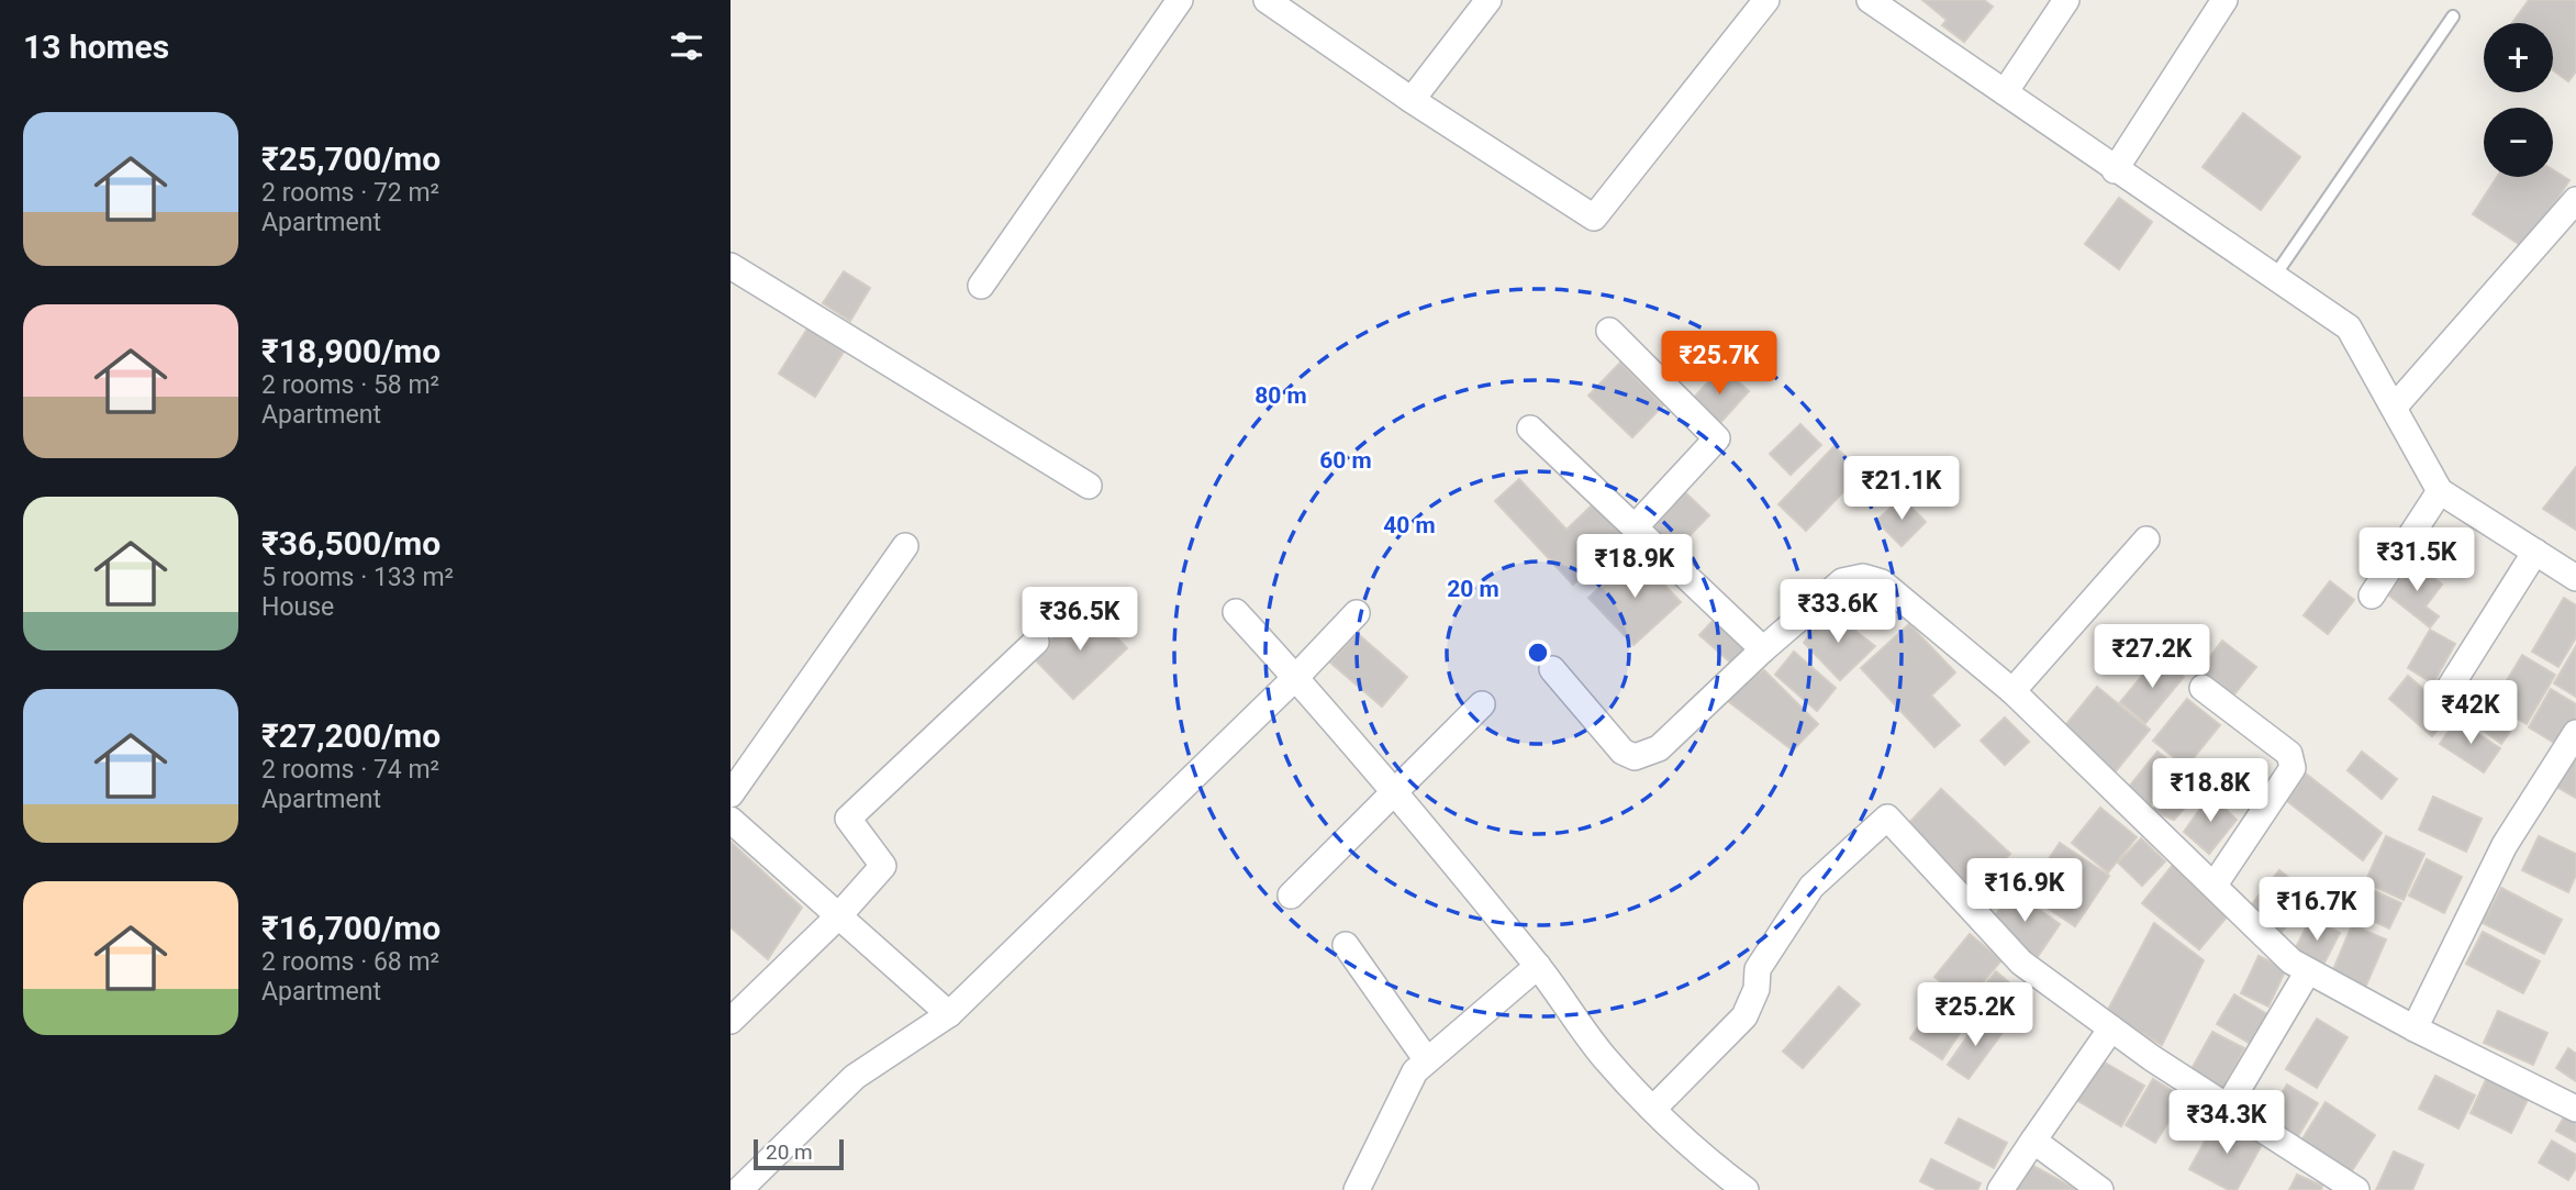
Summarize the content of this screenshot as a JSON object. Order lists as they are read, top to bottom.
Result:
{
  "scale_bar": "20 m",
  "page": {
    "heading": "13 homes",
    "map_buttons": ["+", "−"],
    "list": [
      {
        "name": "₹25,700/mo",
        "note": "2 rooms · 72 m² · Apartment"
      },
      {
        "name": "₹18,900/mo",
        "note": "2 rooms · 58 m² · Apartment"
      },
      {
        "name": "₹36,500/mo",
        "note": "5 rooms · 133 m² · House"
      },
      {
        "name": "₹27,200/mo",
        "note": "2 rooms · 74 m² · Apartment"
      },
      {
        "name": "₹16,700/mo",
        "note": "2 rooms · 68 m² · Apartment"
      }
    ],
    "price": [
      "₹25.7K",
      "₹21.1K",
      "₹31.5K",
      "₹18.9K",
      "₹33.6K",
      "₹36.5K",
      "₹27.2K",
      "₹42K",
      "₹18.8K",
      "₹16.9K",
      "₹16.7K",
      "₹25.2K",
      "₹34.3K"
    ],
    "scale": "20 m"
  },
  "rings": [
    "80 m",
    "60 m",
    "40 m",
    "20 m"
  ]
}
